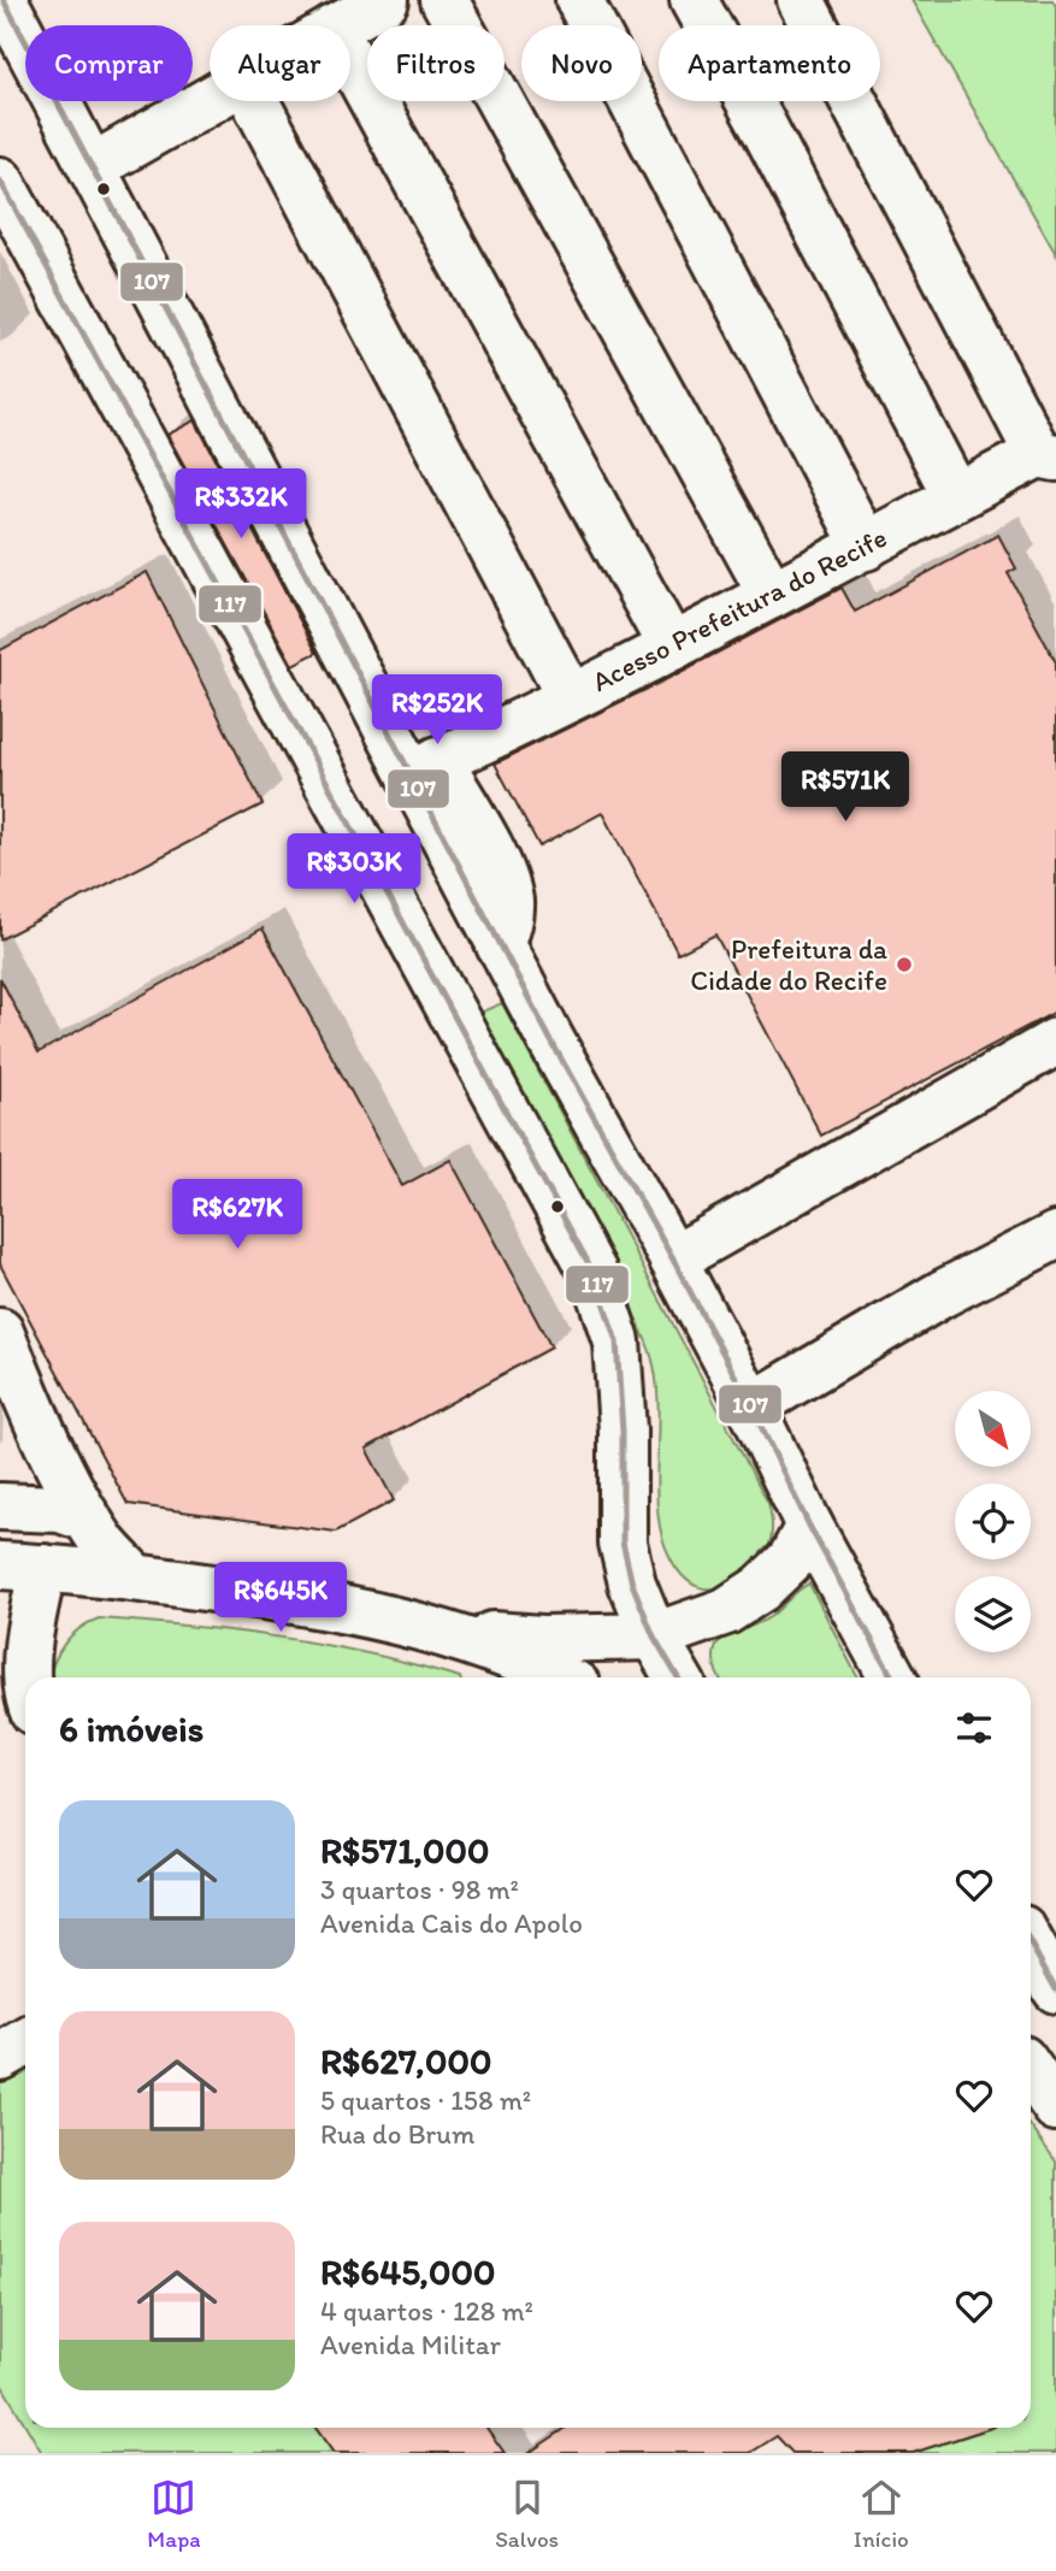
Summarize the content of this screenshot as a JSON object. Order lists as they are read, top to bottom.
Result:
{
  "streets": {
    "main road": ["Acesso Prefeitura do Recife"]
  },
  "places": ["Prefeitura da Cidade do Recife"],
  "lines": ["transit line 107", "transit line 117"],
  "north": "bottom right",
  "page": {
    "chip": [
      "Comprar",
      "Alugar",
      "Filtros",
      "Novo",
      "Apartamento"
    ],
    "price": [
      "R$332K",
      "R$252K",
      "R$571K",
      "R$303K",
      "R$627K",
      "R$645K"
    ],
    "heading": "6 imóveis",
    "list": [
      {
        "name": "R$571,000",
        "note": "3 quartos · 98 m² · Avenida Cais do Apolo"
      },
      {
        "name": "R$627,000",
        "note": "5 quartos · 158 m² · Rua do Brum"
      },
      {
        "name": "R$645,000",
        "note": "4 quartos · 128 m² · Avenida Militar"
      }
    ],
    "tabs": ["Mapa", "Salvos", "Início"]
  }
}
